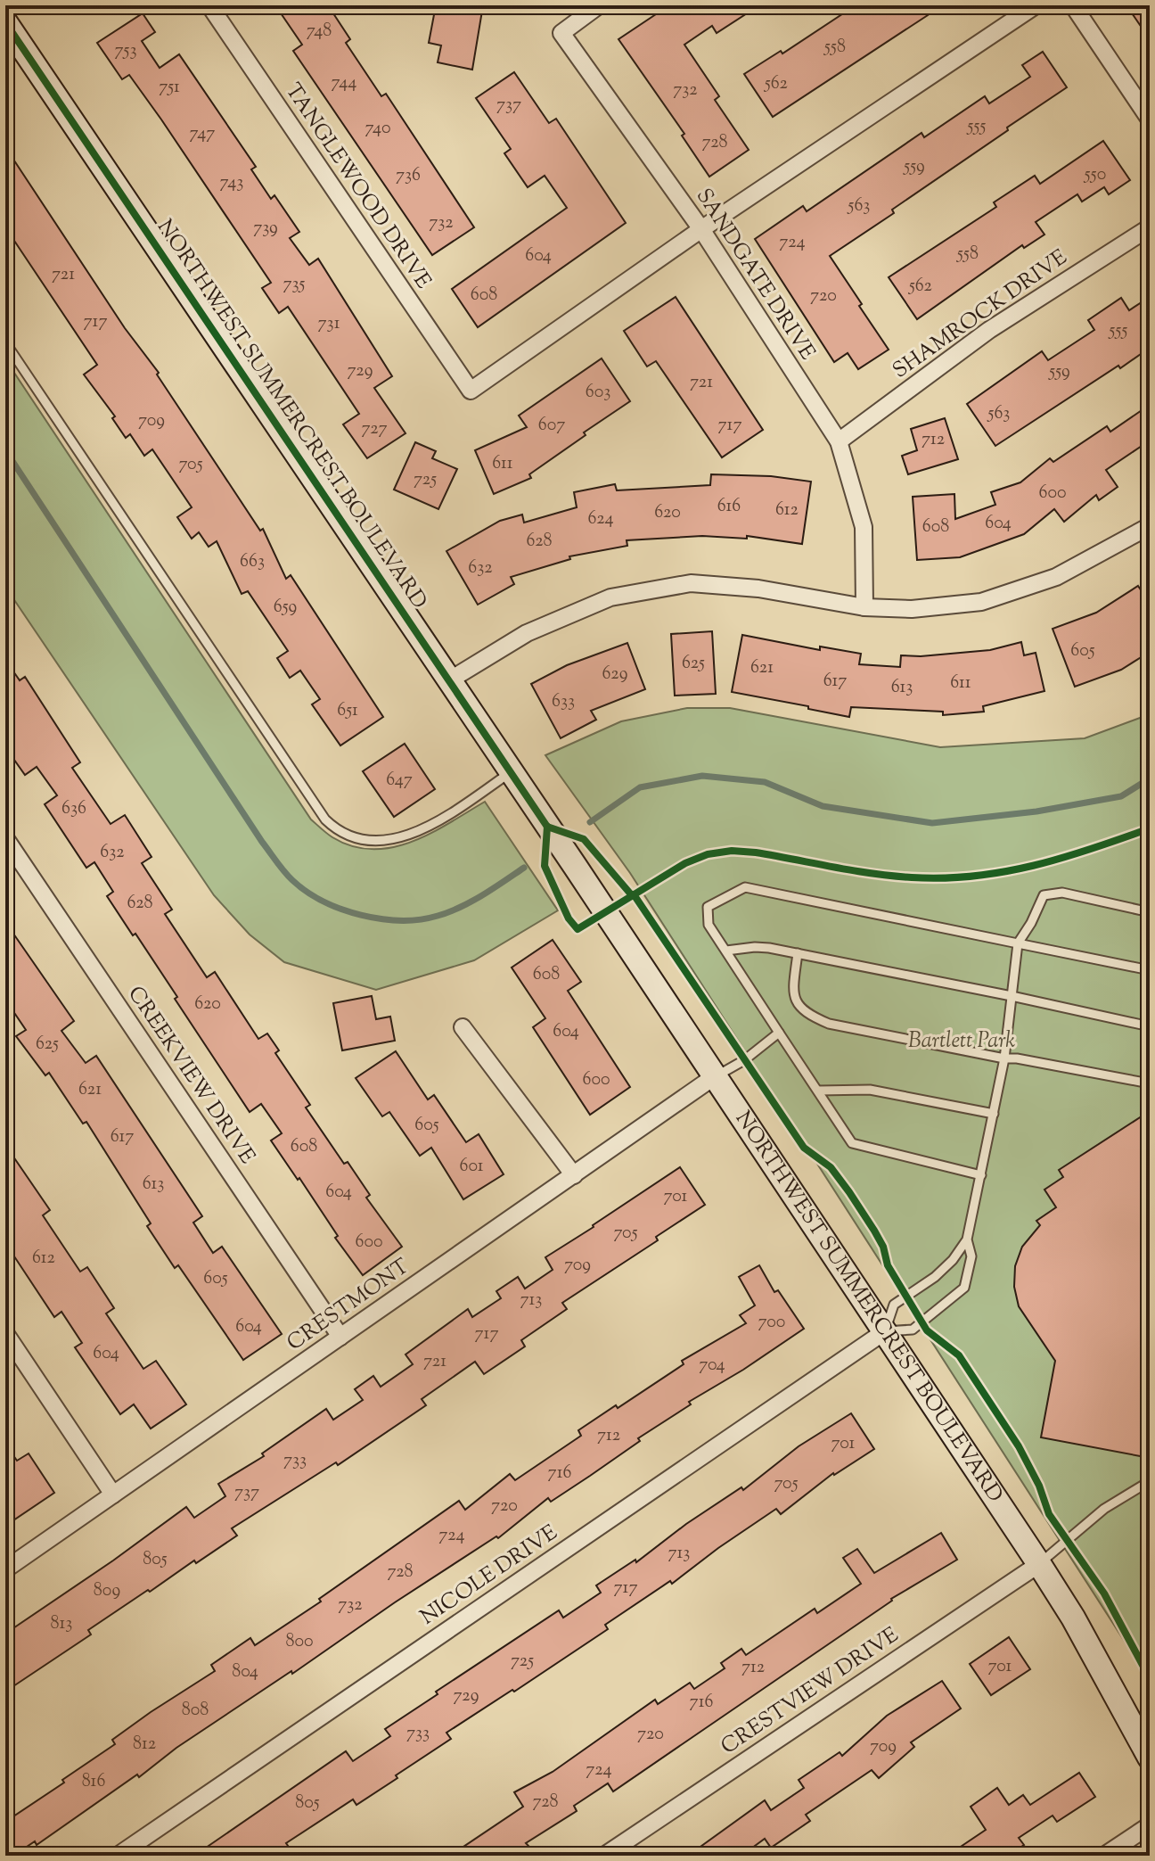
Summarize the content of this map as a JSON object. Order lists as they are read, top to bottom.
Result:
{
  "streets": {
    "street": [
      "TANGLEWOOD DRIVE",
      "SANDGATE DRIVE",
      "SHAMROCK DRIVE",
      "NORTHWEST SUMMERCREST BOULEVARD",
      "CREEKVIEW DRIVE",
      "CRESTMONT",
      "NICOLE DRIVE",
      "CRESTVIEW DRIVE"
    ]
  },
  "crossings": [
    ["TANGLEWOOD DRIVE", "SANDGATE DRIVE"],
    ["SANDGATE DRIVE", "SHAMROCK DRIVE"],
    ["NORTHWEST SUMMERCREST BOULEVARD", "CRESTMONT"],
    ["NORTHWEST SUMMERCREST BOULEVARD", "NICOLE DRIVE"],
    ["NORTHWEST SUMMERCREST BOULEVARD", "CRESTVIEW DRIVE"],
    ["CREEKVIEW DRIVE", "CRESTMONT"]
  ],
  "parks": ["Bartlett Park"],
  "house_numbers": [
    "748",
    "558",
    "753",
    "744",
    "562",
    "751",
    "732",
    "737",
    "555",
    "740",
    "747",
    "728",
    "559",
    "550",
    "736",
    "743",
    "563",
    "732",
    "739",
    "724",
    "558",
    "604",
    "721",
    "735",
    "562",
    "608",
    "720",
    "717",
    "731",
    "555",
    "729",
    "559",
    "721",
    "603",
    "563",
    "709",
    "607",
    "717",
    "727",
    "712",
    "611",
    "705",
    "725",
    "600",
    "616",
    "612",
    "620",
    "624",
    "604",
    "608",
    "628",
    "663",
    "632",
    "659",
    "605",
    "625",
    "621",
    "629",
    "617",
    "611",
    "613",
    "633",
    "651",
    "647",
    "636",
    "632",
    "628",
    "608",
    "620",
    "604",
    "625",
    "600",
    "621",
    "605",
    "617",
    "608",
    "601",
    "613",
    "604",
    "701",
    "705",
    "600",
    "612",
    "709",
    "605",
    "713",
    "700",
    "604",
    "717",
    "604",
    "721",
    "704",
    "712",
    "701",
    "733",
    "716",
    "705",
    "737",
    "720",
    "724",
    "713",
    "805",
    "728",
    "717",
    "809",
    "732",
    "813",
    "800",
    "725",
    "701",
    "712",
    "804",
    "729",
    "716",
    "808",
    "733",
    "720",
    "812",
    "709",
    "724",
    "816",
    "728",
    "805"
  ]
}
